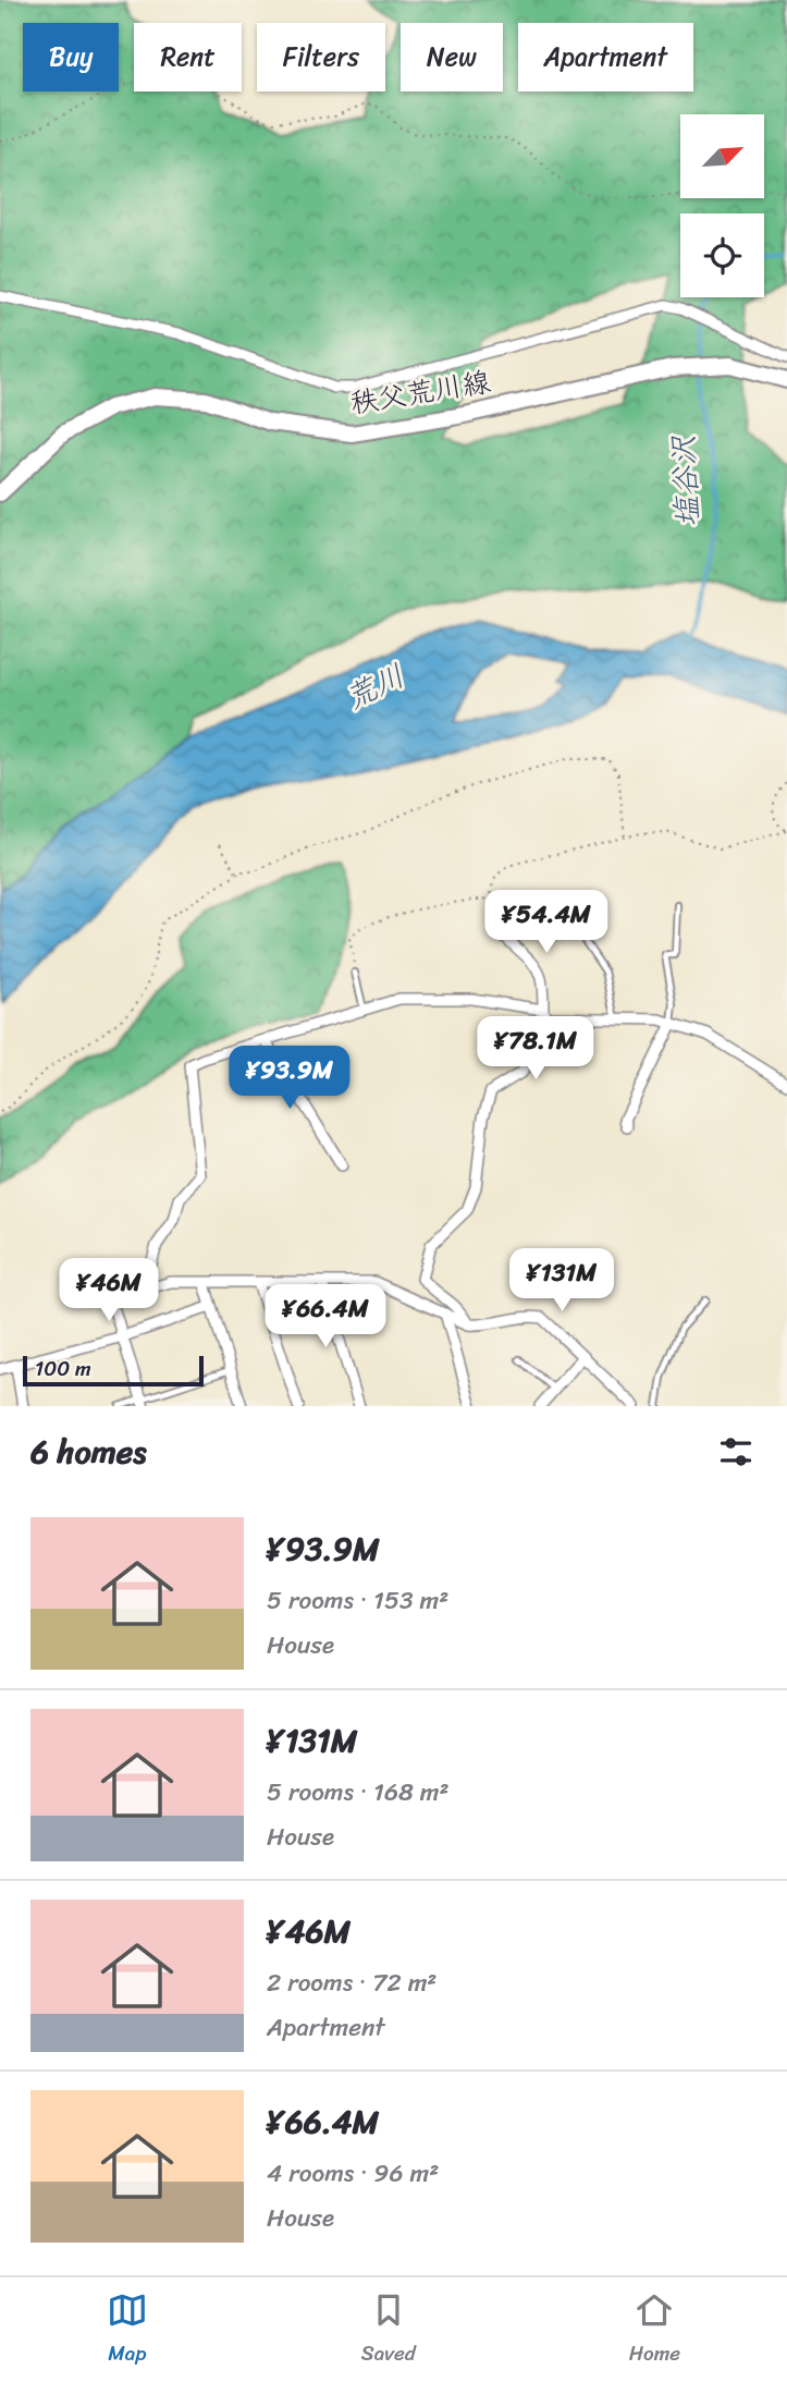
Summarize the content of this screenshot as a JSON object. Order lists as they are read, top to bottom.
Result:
{
  "streets": {
    "main road": ["秩父荒川線"]
  },
  "water": ["塩谷沢", "荒川"],
  "scale_bar": "100 m",
  "north": "top right",
  "page": {
    "chip": [
      "Buy",
      "Rent",
      "Filters",
      "New",
      "Apartment"
    ],
    "price": [
      "¥54.4M",
      "¥78.1M",
      "¥93.9M",
      "¥131M",
      "¥46M",
      "¥66.4M"
    ],
    "scale": "100 m",
    "heading": "6 homes",
    "list": [
      {
        "name": "¥93.9M",
        "note": "5 rooms · 153 m² · House"
      },
      {
        "name": "¥131M",
        "note": "5 rooms · 168 m² · House"
      },
      {
        "name": "¥46M",
        "note": "2 rooms · 72 m² · Apartment"
      },
      {
        "name": "¥66.4M",
        "note": "4 rooms · 96 m² · House"
      }
    ],
    "tabs": ["Map", "Saved", "Home"]
  }
}
